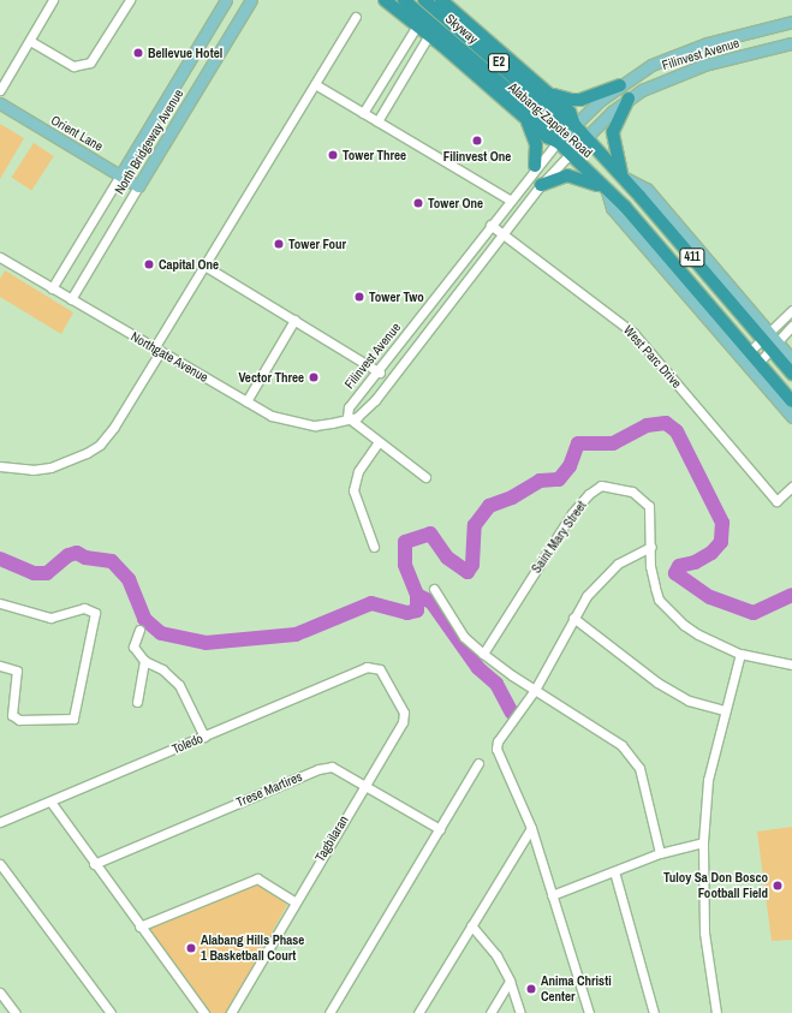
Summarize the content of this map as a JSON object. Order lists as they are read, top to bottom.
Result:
{
  "streets": {
    "highway": [
      "Skyway",
      "E2",
      "Alabang-Zapote Road",
      "411"
    ],
    "main road": ["Filinvest Avenue", "Orient Lane", "North Bridgeway Avenue"],
    "street": [
      "Northgate Avenue",
      "West Parc Drive",
      "Saint Mary Street",
      "Toledo",
      "Trese Martires",
      "Tagbilaran"
    ]
  },
  "crossings": [
    ["Skyway", "Filinvest Avenue"],
    ["Skyway", "Alabang-Zapote Road"],
    ["Filinvest Avenue", "Alabang-Zapote Road"],
    ["Filinvest Avenue", "Northgate Avenue"],
    ["Filinvest Avenue", "West Parc Drive"],
    ["Orient Lane", "North Bridgeway Avenue"],
    ["North Bridgeway Avenue", "Northgate Avenue"],
    ["Toledo", "Tagbilaran"],
    ["Trese Martires", "Tagbilaran"]
  ],
  "places": [
    "Bellevue Hotel",
    "Filinvest One",
    "Tower Three",
    "Tower One",
    "Tower Four",
    "Capital One",
    "Tower Two",
    "Vector Three",
    "Tuloy Sa Don Bosco Football Field",
    "Alabang Hills Phase 1 Basketball Court",
    "Anima Christi Center"
  ]
}
